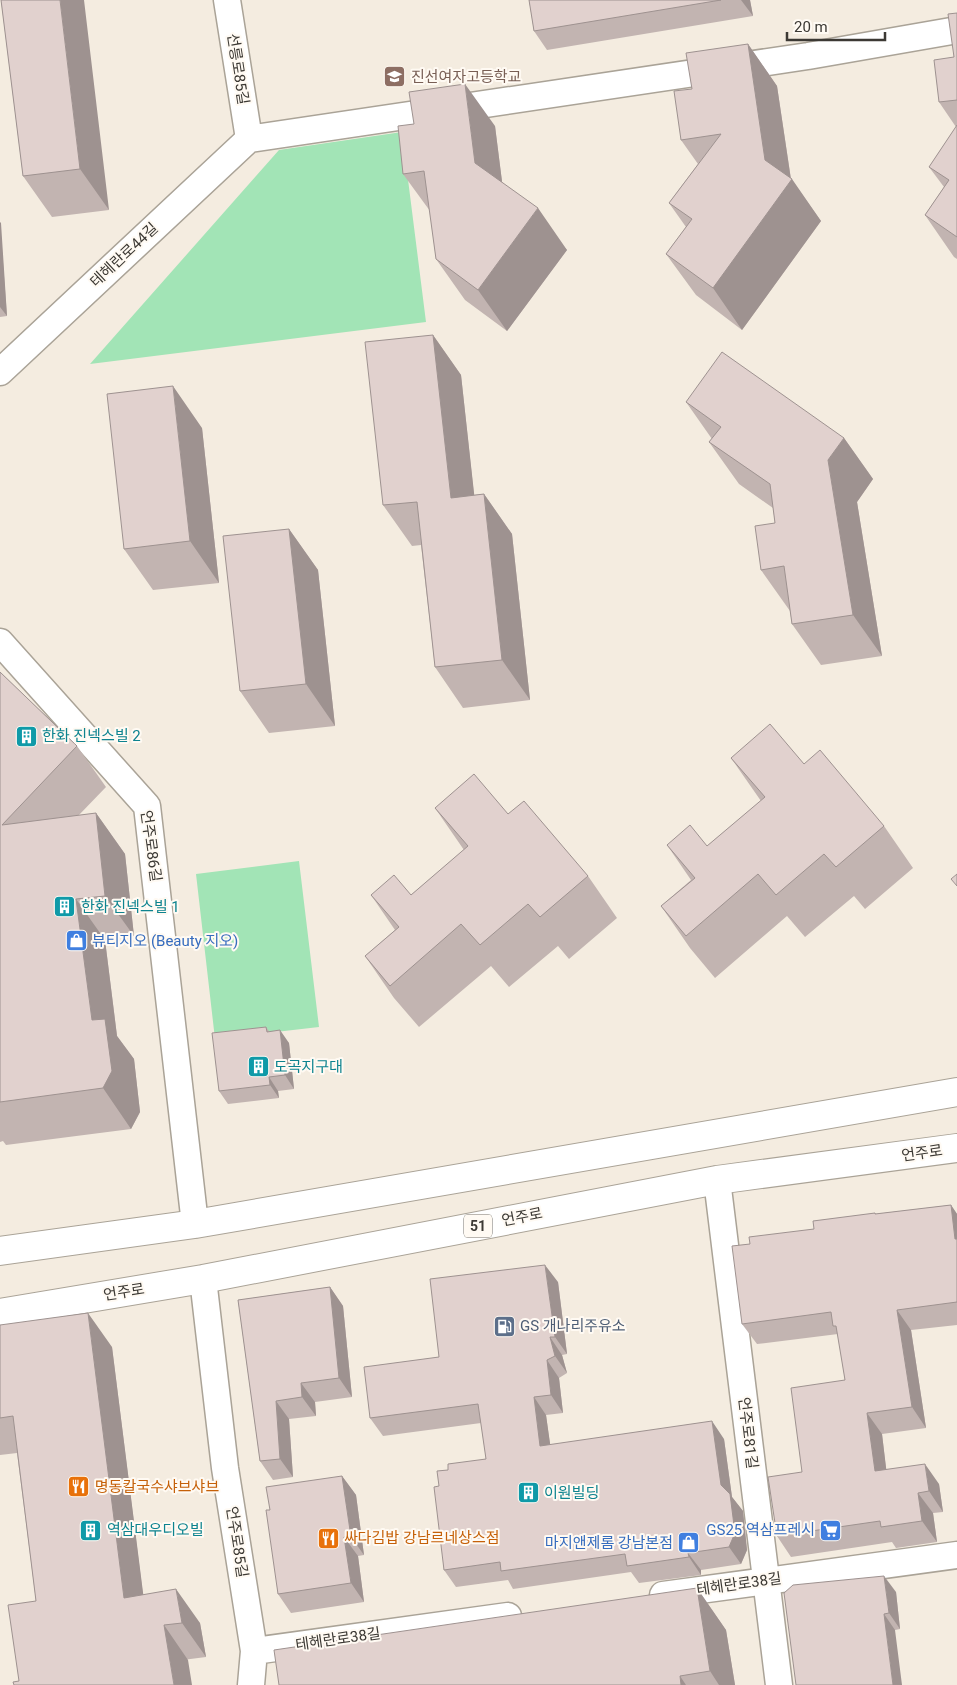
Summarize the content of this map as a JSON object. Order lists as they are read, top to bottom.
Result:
{
  "streets": {
    "main road": ["언주로", "51"],
    "street": [
      "선릉로85길",
      "테헤란로44길",
      "언주로86길",
      "언주로81길",
      "언주로85길",
      "테헤란로38길"
    ]
  },
  "crossings": [
    ["선릉로85길", "테헤란로44길"],
    ["언주로", "언주로81길"],
    ["언주로", "언주로85길"],
    ["언주로81길", "테헤란로38길"],
    ["언주로85길", "테헤란로38길"]
  ],
  "places": {
    "school or university": ["진선여자고등학교"],
    "building": [
      "한화 진넥스빌 2",
      "한화 진넥스빌 1",
      "도곡지구대",
      "이원빌딩",
      "역삼대우디오빌"
    ],
    "shop": ["뷰티지오 (Beauty 지오)", "마지앤제롬 강남본점"],
    "fuel station": ["GS 개나리주유소"],
    "restaurant": ["명동칼국수샤브샤브", "싸다김밥 강남르네상스점"],
    "supermarket": ["GS25 역삼프레시"]
  },
  "scale_bar": "20 m"
}
